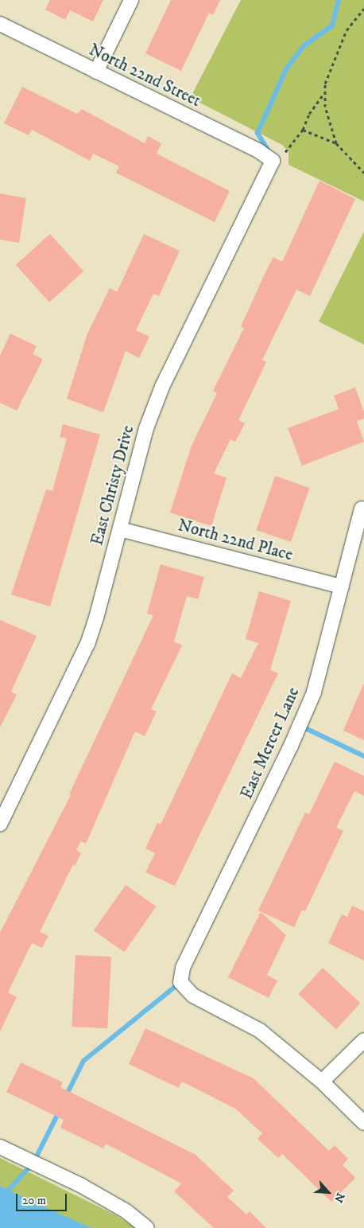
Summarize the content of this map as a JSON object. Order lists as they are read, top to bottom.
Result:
{
  "streets": {
    "street": [
      "North 22nd Street",
      "East Christy Drive",
      "North 22nd Place",
      "East Mercer Lane"
    ]
  },
  "crossings": [
    ["North 22nd Street", "East Christy Drive"],
    ["East Christy Drive", "North 22nd Place"],
    ["North 22nd Place", "East Mercer Lane"]
  ],
  "scale_bar": "20 m",
  "north": "bottom right"
}
